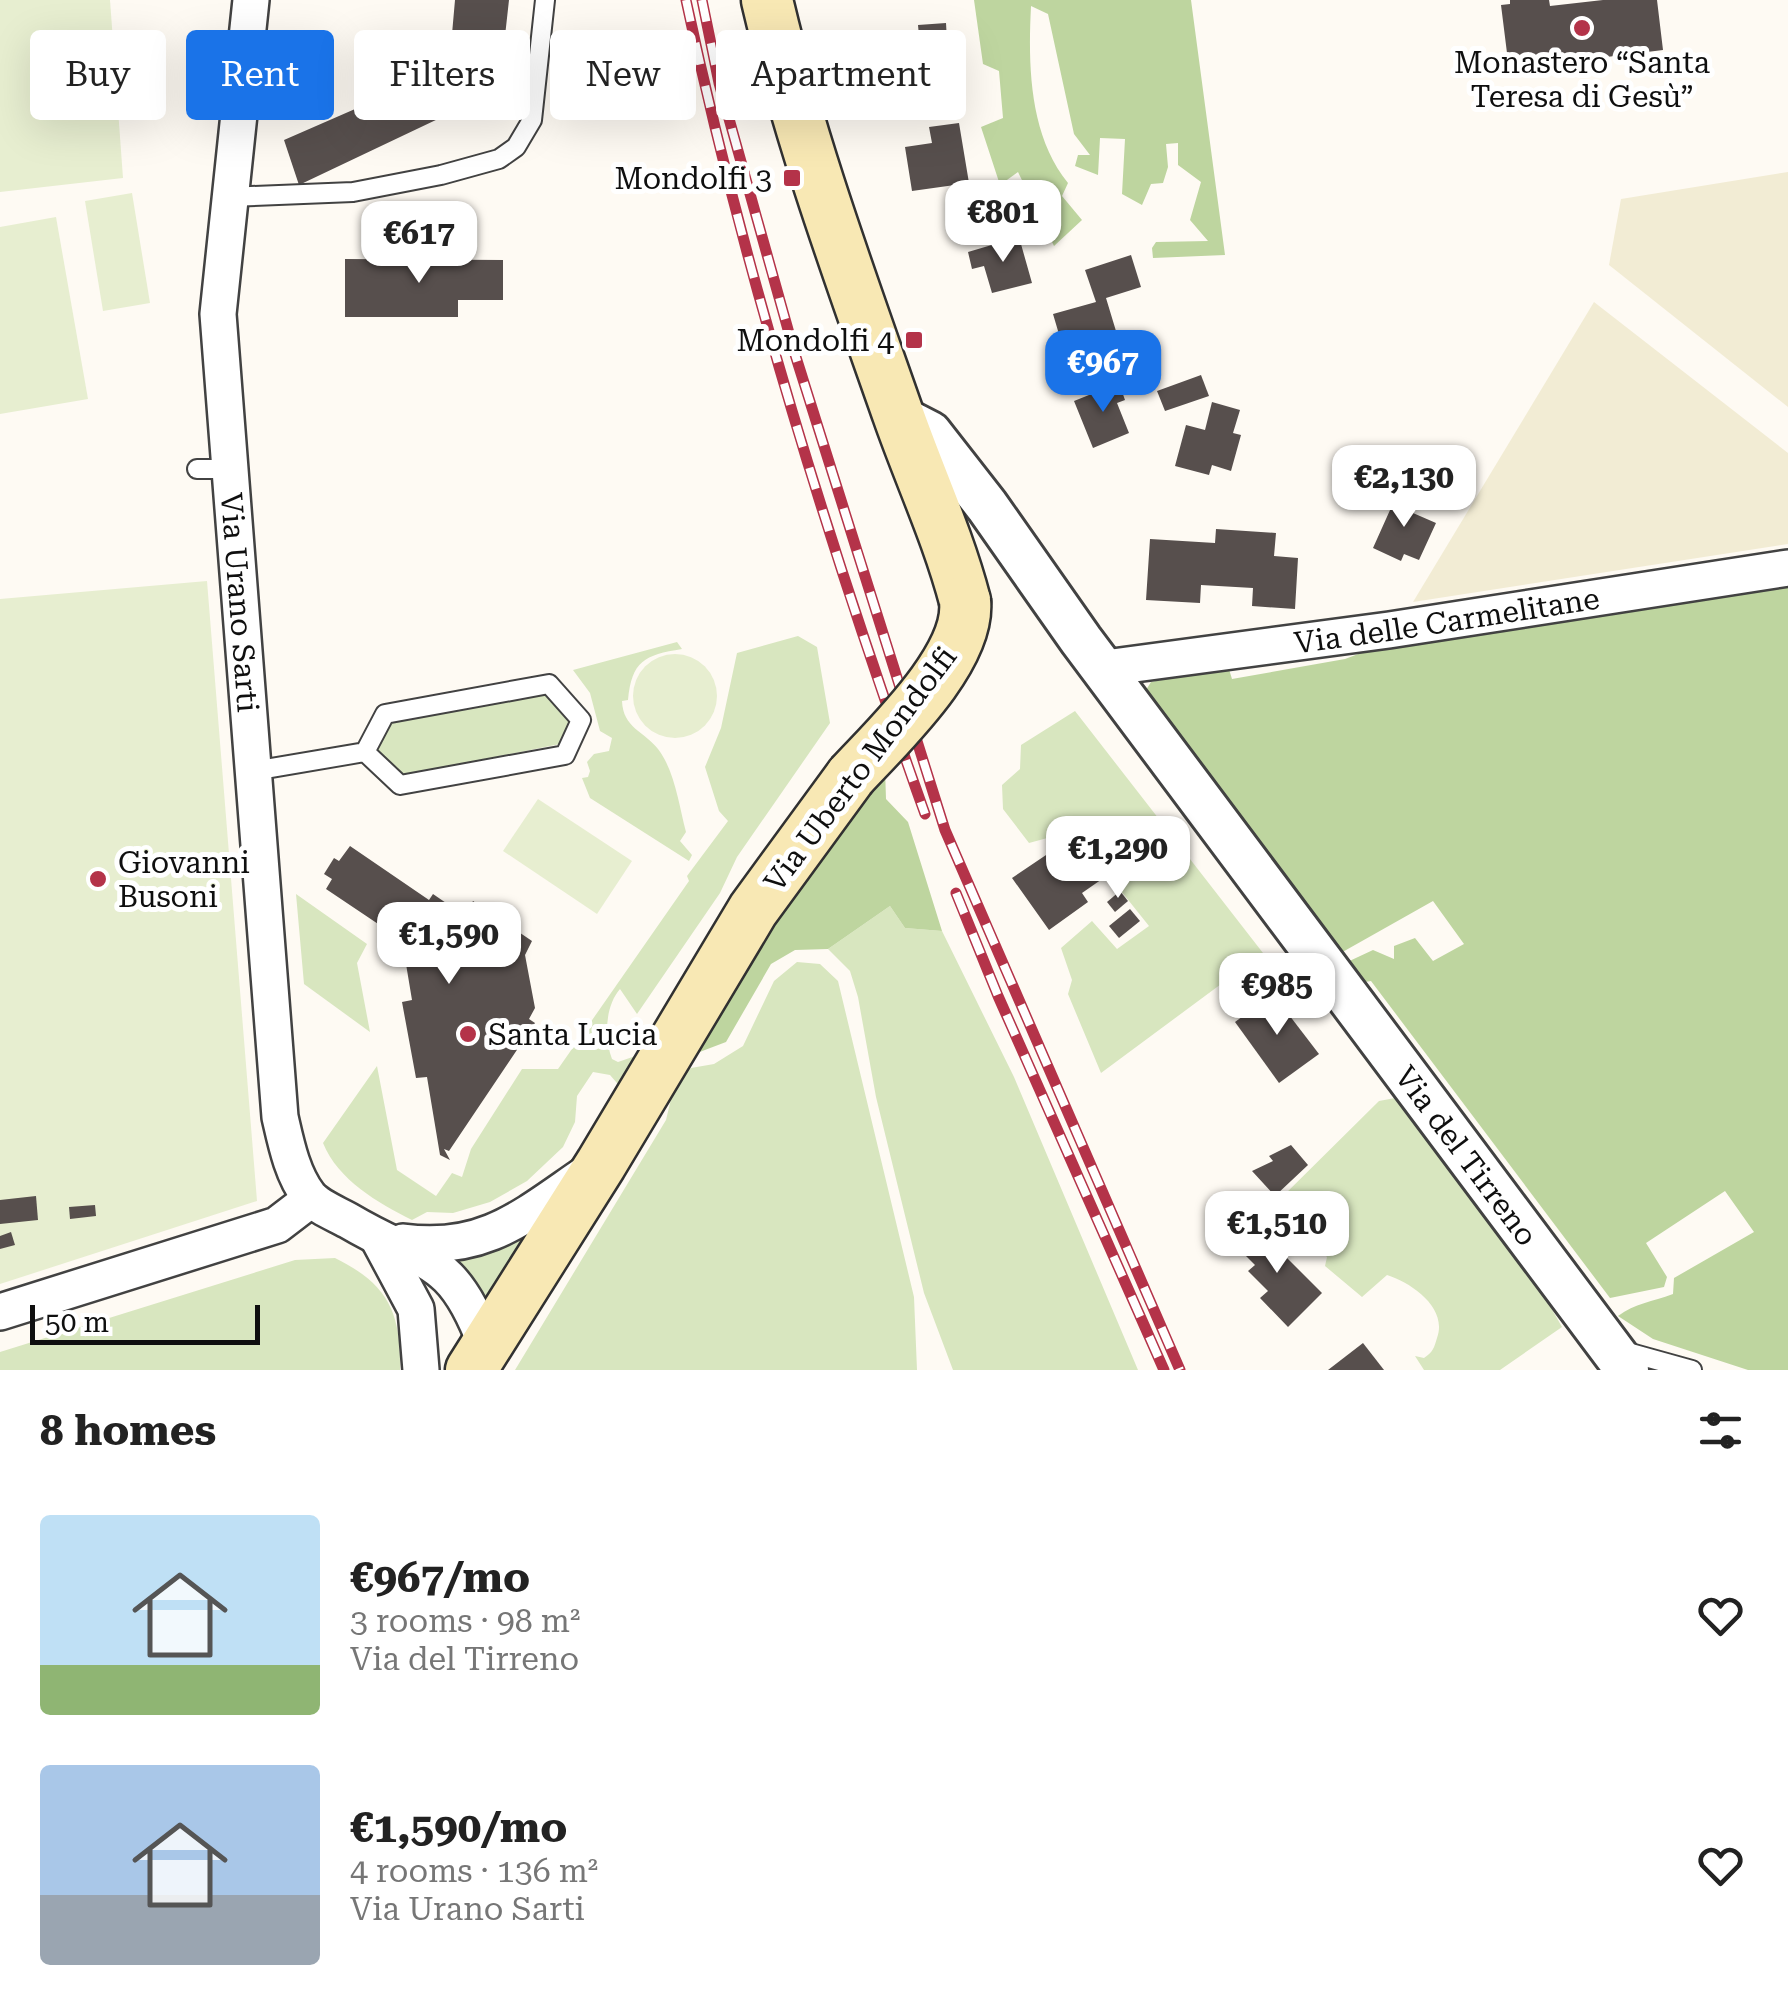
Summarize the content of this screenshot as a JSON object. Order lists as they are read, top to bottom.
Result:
{
  "streets": {
    "main road": ["Via Uberto Mondolfi"],
    "street": ["Via Urano Sarti", "Via delle Carmelitane", "Via del Tirreno"]
  },
  "crossings": [
    ["Via delle Carmelitane", "Via del Tirreno"],
    ["Via Uberto Mondolfi", "Via del Tirreno"]
  ],
  "places": {
    "other": ["Monastero “Santa Teresa di Gesù”", "Giovanni Busoni", "Santa Lucia"],
    "transit": ["Mondolfi 3", "Mondolfi 4"]
  },
  "scale_bar": "50 m",
  "page": {
    "chip": [
      "Buy",
      "Rent",
      "Filters",
      "New",
      "Apartment"
    ],
    "price": [
      "€801",
      "€617",
      "€967",
      "€2,130",
      "€1,290",
      "€1,590",
      "€985",
      "€1,510"
    ],
    "scale": "50 m",
    "heading": "8 homes",
    "list": [
      {
        "name": "€967/mo",
        "note": "3 rooms · 98 m² · Via del Tirreno"
      },
      {
        "name": "€1,590/mo",
        "note": "4 rooms · 136 m² · Via Urano Sarti"
      }
    ]
  }
}
